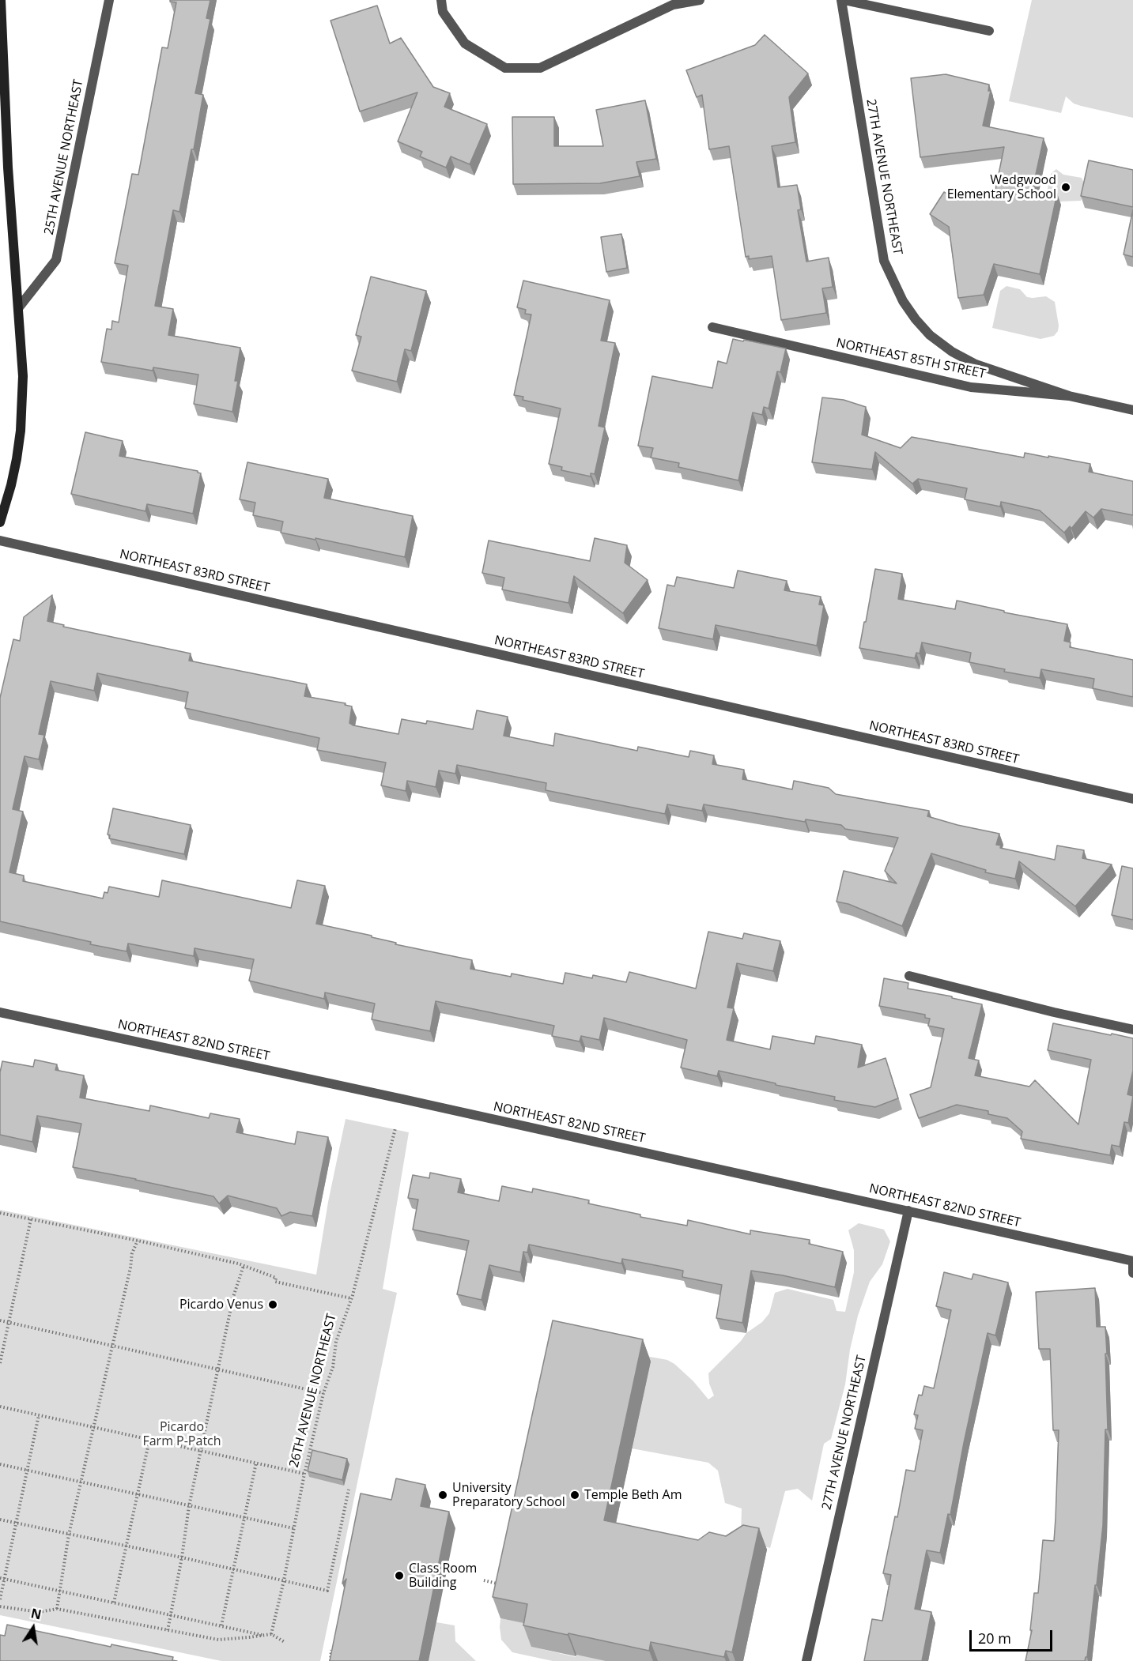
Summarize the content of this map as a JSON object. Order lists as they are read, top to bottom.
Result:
{
  "streets": {
    "street": [
      "25TH AVENUE NORTHEAST",
      "27TH AVENUE NORTHEAST",
      "NORTHEAST 85TH STREET",
      "NORTHEAST 83RD STREET",
      "NORTHEAST 82ND STREET"
    ],
    "path": ["26TH AVENUE NORTHEAST"]
  },
  "crossings": [
    ["27TH AVENUE NORTHEAST", "NORTHEAST 85TH STREET"],
    ["27TH AVENUE NORTHEAST", "NORTHEAST 82ND STREET"]
  ],
  "parks": ["Picardo Farm P-Patch"],
  "places": [
    "Wedgwood Elementary School",
    "Picardo Venus",
    "University Preparatory School",
    "Temple Beth Am",
    "Class Room Building"
  ],
  "scale_bar": "20 m",
  "north": "top"
}
